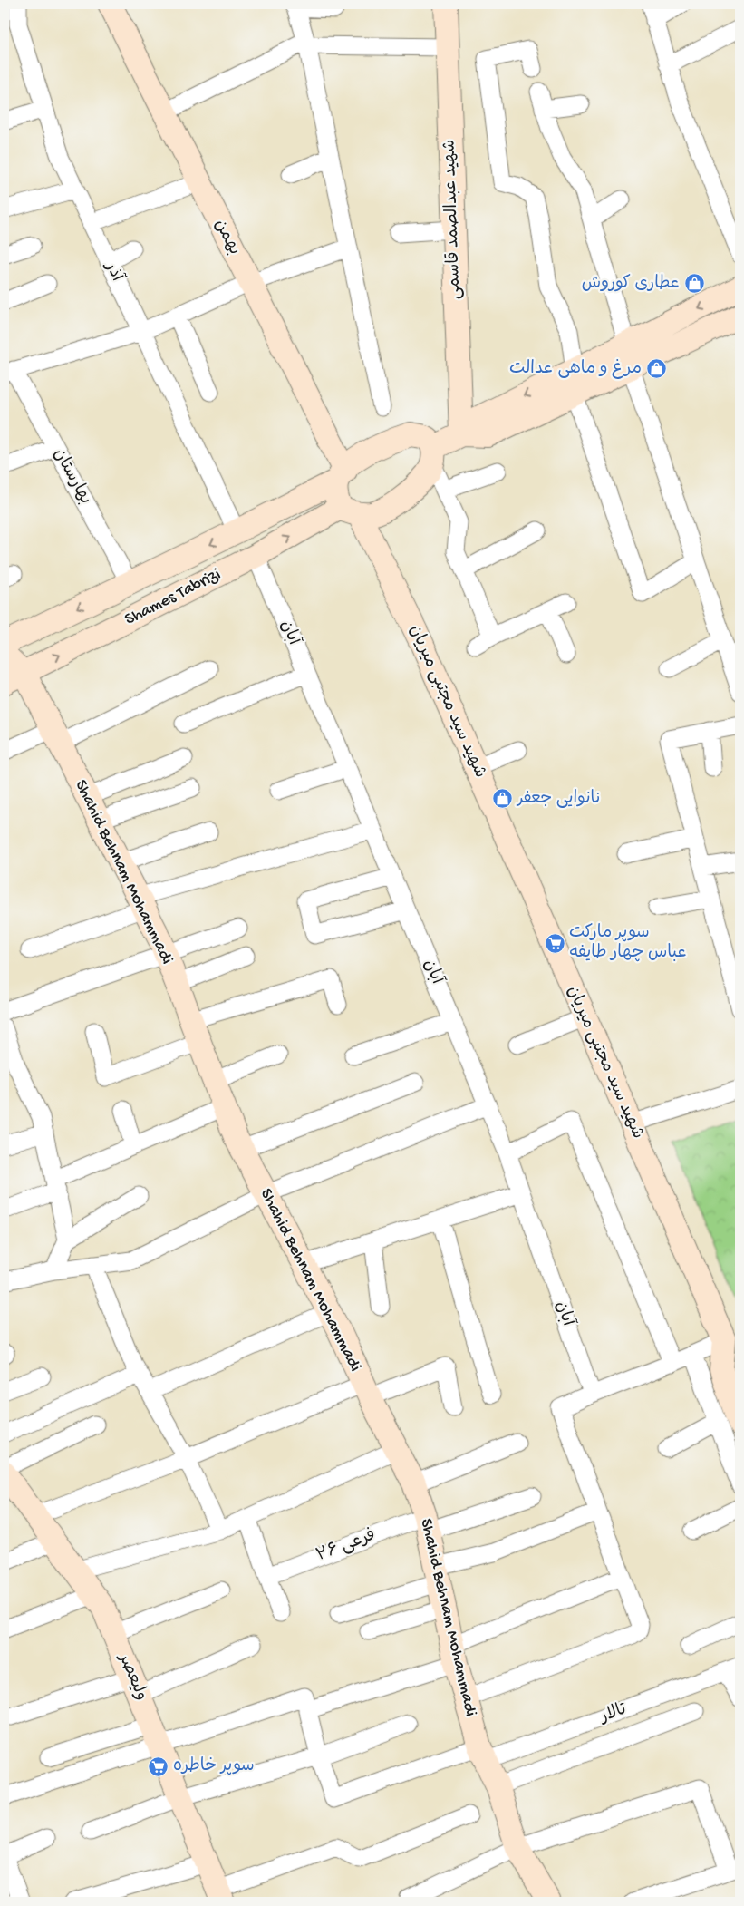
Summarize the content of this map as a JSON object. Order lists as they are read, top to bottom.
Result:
{
  "streets": {
    "street": [
      "شهید عبدالصمد قاسمی",
      "بهمن",
      "آذر",
      "بهارستان",
      "Shames Tabrizi",
      "آبان",
      "شهید سید مجتبی میریان",
      "Shahid Behnam Mohammadi",
      "فرعی ۲۶",
      "ولیعصر",
      "تالار"
    ]
  },
  "crossings": [
    ["بهمن", "Shames Tabrizi"],
    ["بهمن", "شهید سید مجتبی میریان"],
    ["آذر", "Shames Tabrizi"],
    ["بهارستان", "Shames Tabrizi"],
    ["Shames Tabrizi", "آبان"],
    ["Shames Tabrizi", "شهید سید مجتبی میریان"],
    ["Shames Tabrizi", "Shahid Behnam Mohammadi"],
    ["Shahid Behnam Mohammadi", "فرعی ۲۶"],
    ["Shahid Behnam Mohammadi", "تالار"]
  ],
  "places": {
    "shop": ["عطاری کوروش", "مرغ و ماهی عدالت", "نانوایی جعفر"],
    "supermarket": ["سوپر مارکت عباس چهار طایفه", "سوپر خاطره"]
  }
}
